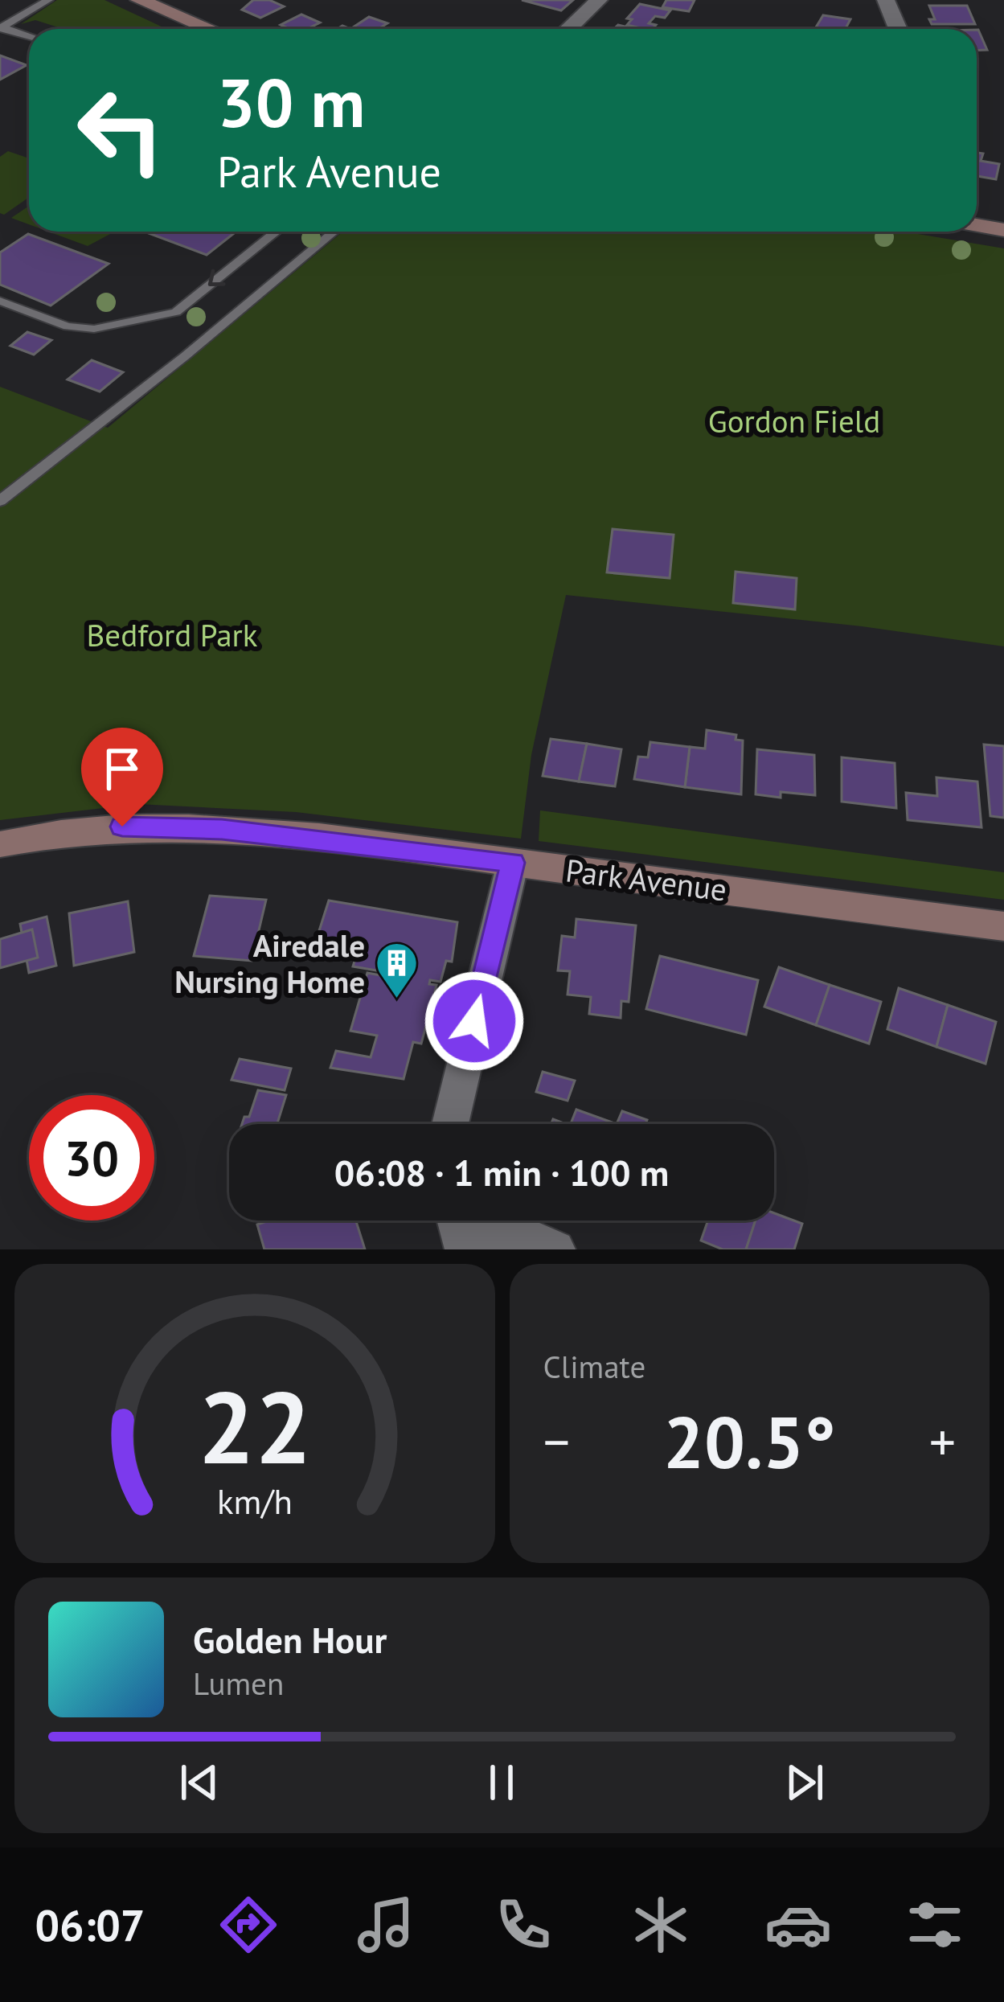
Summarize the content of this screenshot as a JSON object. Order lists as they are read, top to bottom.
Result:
{
  "streets": {
    "street": ["Park Avenue"]
  },
  "parks": ["Gordon Field", "Bedford Park"],
  "places": {
    "building": ["Airedale Nursing Home"]
  },
  "page": {
    "turn": ["30 m", "Park Avenue"],
    "limit": "30",
    "trip": "06:08 · 1 min · 100 m",
    "tile": "Climate",
    "heat": ["−", "20.5°", "+"],
    "song": ["Golden Hour", "Lumen"],
    "tabs": "06:07",
    "gauge": ["22", "km/h"]
  }
}
